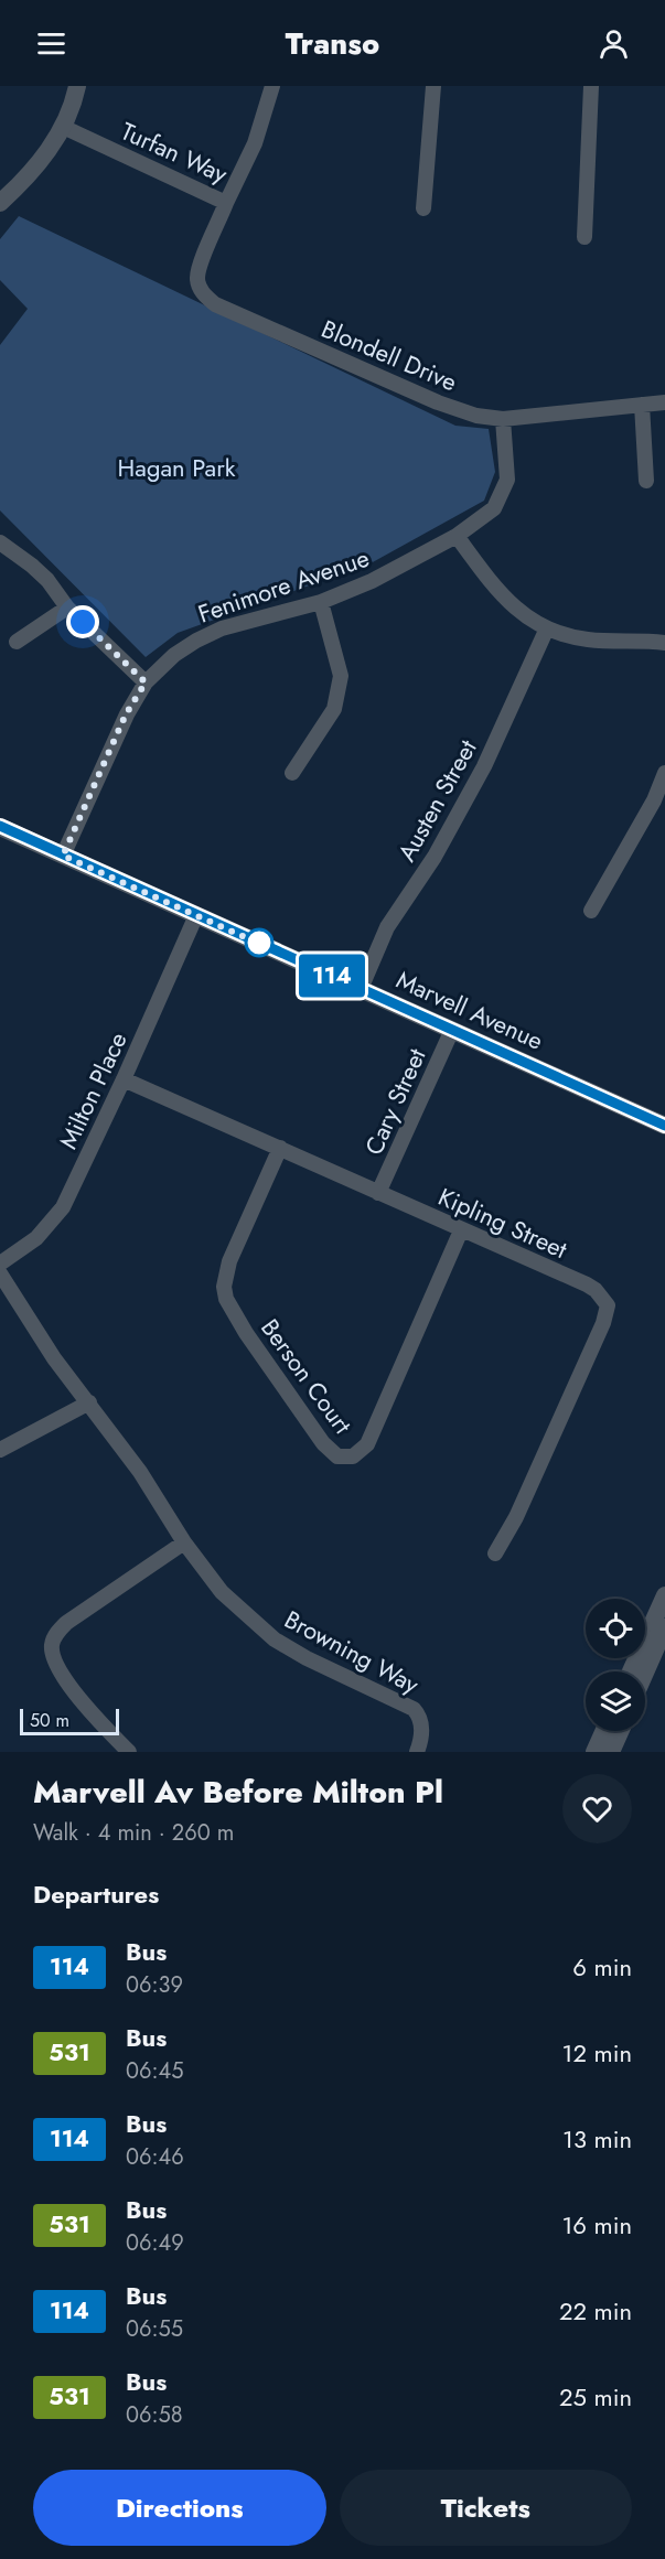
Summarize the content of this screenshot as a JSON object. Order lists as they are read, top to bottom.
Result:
{
  "streets": {
    "street": [
      "Turfan Way",
      "Blondell Drive",
      "Fenimore Avenue",
      "Austen Street",
      "Marvell Avenue",
      "Milton Place",
      "Cary Street",
      "Kipling Street",
      "Berson Court",
      "Browning Way"
    ]
  },
  "crossings": [
    ["Turfan Way", "Blondell Drive"],
    ["Blondell Drive", "Fenimore Avenue"],
    ["Fenimore Avenue", "Marvell Avenue"],
    ["Austen Street", "Marvell Avenue"],
    ["Marvell Avenue", "Milton Place"],
    ["Marvell Avenue", "Cary Street"],
    ["Milton Place", "Kipling Street"],
    ["Cary Street", "Kipling Street"],
    ["Kipling Street", "Berson Court"]
  ],
  "parks": ["Hagan Park"],
  "lines": ["bus line 114"],
  "scale_bar": "50 m",
  "page": {
    "header": "Transo",
    "on_map": "114",
    "scale": "50 m",
    "heading": [
      ["Marvell Av Before Milton Pl", "Walk · 4 min · 260 m"],
      "Departures"
    ],
    "list": [
      {
        "mark": "114",
        "name": "Bus",
        "note": "06:39",
        "value": "6 min"
      },
      {
        "mark": "531",
        "name": "Bus",
        "note": "06:45",
        "value": "12 min"
      },
      {
        "mark": "114",
        "name": "Bus",
        "note": "06:46",
        "value": "13 min"
      },
      {
        "mark": "531",
        "name": "Bus",
        "note": "06:49",
        "value": "16 min"
      },
      {
        "mark": "114",
        "name": "Bus",
        "note": "06:55",
        "value": "22 min"
      },
      {
        "mark": "531",
        "name": "Bus",
        "note": "06:58",
        "value": "25 min"
      }
    ],
    "buttons": ["Directions", "Tickets"]
  }
}
